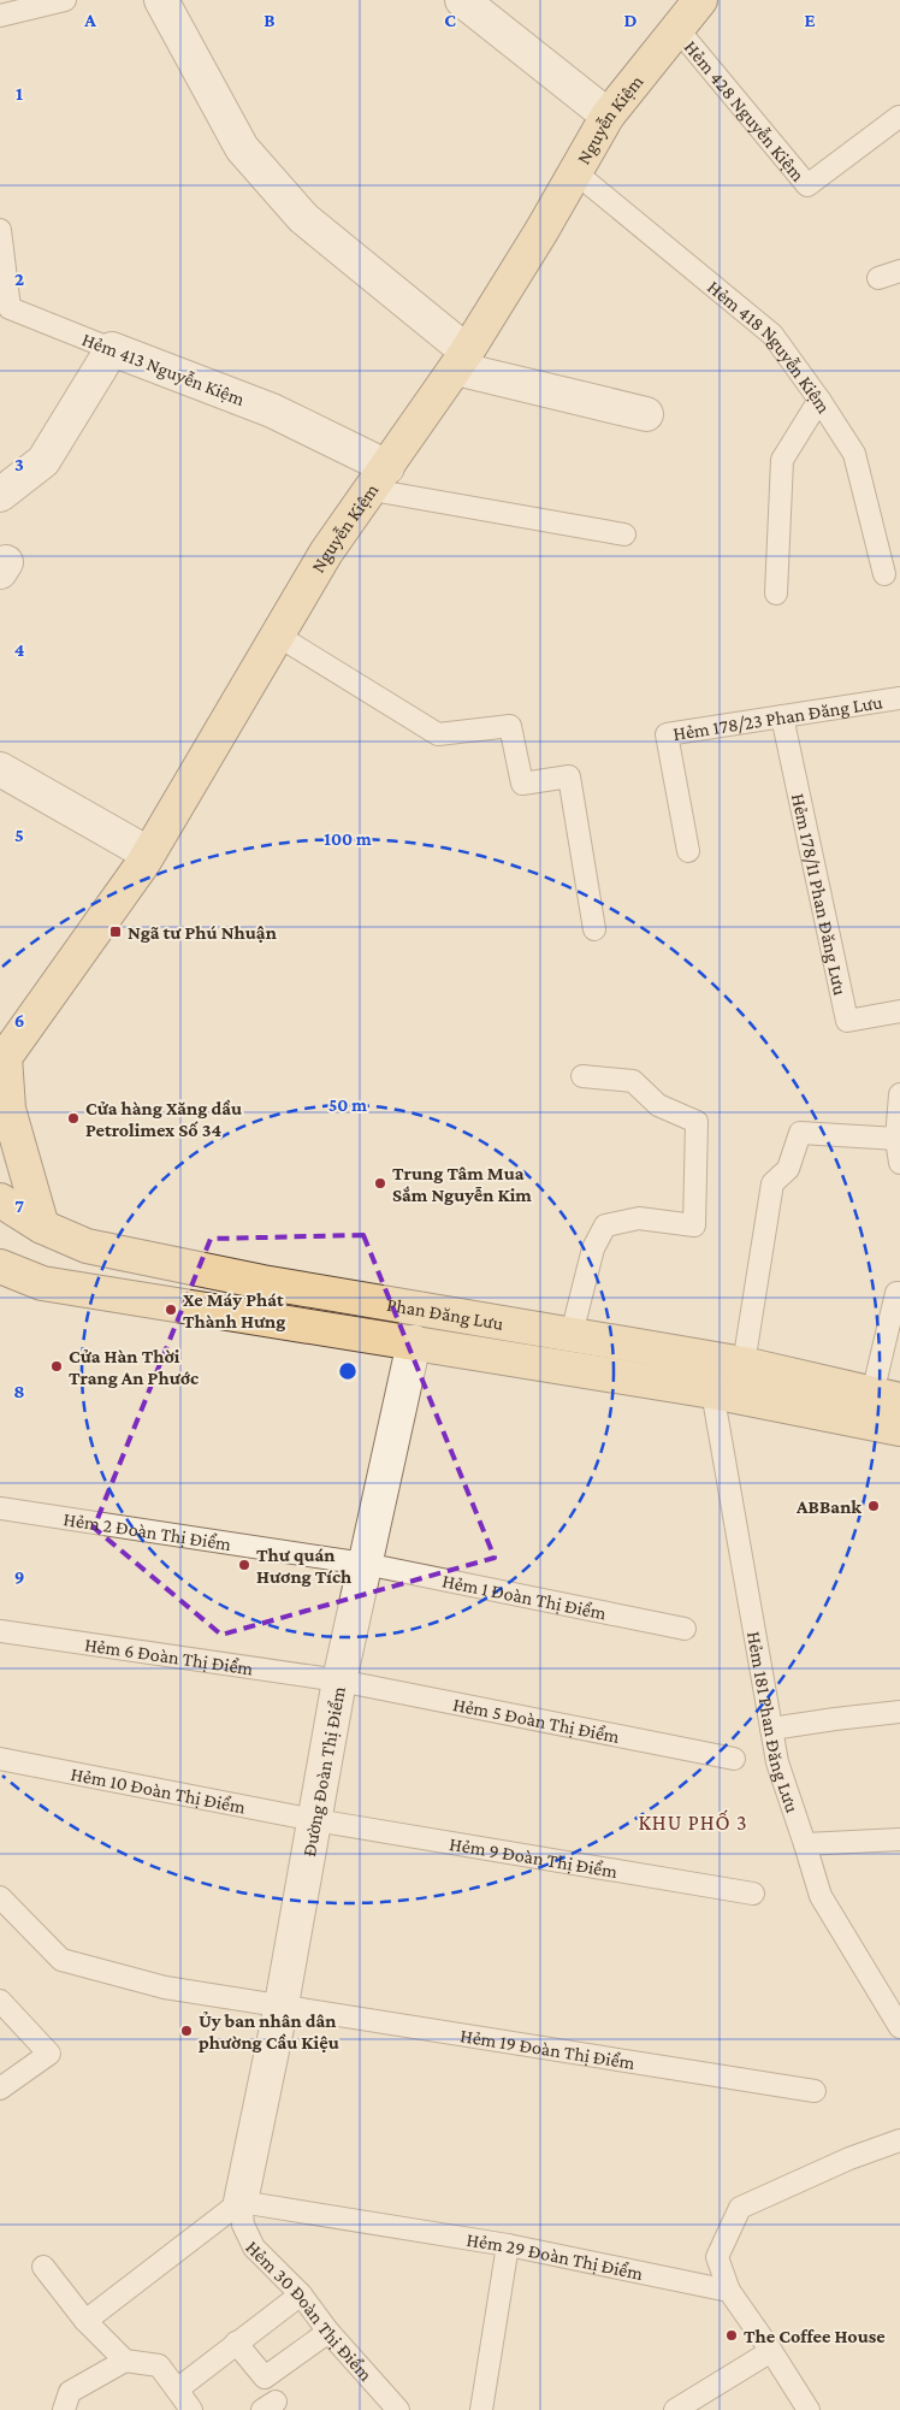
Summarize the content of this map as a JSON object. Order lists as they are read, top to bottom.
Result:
{
  "streets": {
    "main road": ["Nguyễn Kiệm", "Phan Đăng Lưu"],
    "street": ["Hẻm 413 Nguyễn Kiệm", "Đường Đoàn Thị Điểm"],
    "lane": [
      "Hẻm 428 Nguyễn Kiệm",
      "Hẻm 418 Nguyễn Kiệm",
      "Hẻm 178/23 Phan Đăng Lưu",
      "Hẻm 178/11 Phan Đăng Lưu",
      "Hẻm 2 Đoàn Thị Điểm",
      "Hẻm 1 Đoàn Thị Điểm",
      "Hẻm 6 Đoàn Thị Điểm",
      "Hẻm 5 Đoàn Thị Điểm",
      "Hẻm 181 Phan Đăng Lưu",
      "Hẻm 10 Đoàn Thị Điểm",
      "Hẻm 9 Đoàn Thị Điểm",
      "Hẻm 19 Đoàn Thị Điểm",
      "Hẻm 29 Đoàn Thị Điểm",
      "Hẻm 30 Đoàn Thị Điểm"
    ]
  },
  "crossings": [
    ["Hẻm 428 Nguyễn Kiệm", "Nguyễn Kiệm"],
    ["Nguyễn Kiệm", "Hẻm 418 Nguyễn Kiệm"],
    ["Nguyễn Kiệm", "Hẻm 413 Nguyễn Kiệm"],
    ["Hẻm 178/23 Phan Đăng Lưu", "Hẻm 178/11 Phan Đăng Lưu"],
    ["Phan Đăng Lưu", "Hẻm 181 Phan Đăng Lưu"],
    ["Phan Đăng Lưu", "Đường Đoàn Thị Điểm"],
    ["Hẻm 2 Đoàn Thị Điểm", "Hẻm 1 Đoàn Thị Điểm"],
    ["Hẻm 2 Đoàn Thị Điểm", "Đường Đoàn Thị Điểm"],
    ["Hẻm 1 Đoàn Thị Điểm", "Đường Đoàn Thị Điểm"],
    ["Hẻm 6 Đoàn Thị Điểm", "Hẻm 5 Đoàn Thị Điểm"],
    ["Hẻm 6 Đoàn Thị Điểm", "Đường Đoàn Thị Điểm"],
    ["Hẻm 5 Đoàn Thị Điểm", "Đường Đoàn Thị Điểm"],
    ["Đường Đoàn Thị Điểm", "Hẻm 10 Đoàn Thị Điểm"],
    ["Đường Đoàn Thị Điểm", "Hẻm 9 Đoàn Thị Điểm"],
    ["Đường Đoàn Thị Điểm", "Hẻm 19 Đoàn Thị Điểm"],
    ["Đường Đoàn Thị Điểm", "Hẻm 29 Đoàn Thị Điểm"],
    ["Đường Đoàn Thị Điểm", "Hẻm 30 Đoàn Thị Điểm"],
    ["Hẻm 10 Đoàn Thị Điểm", "Hẻm 9 Đoàn Thị Điểm"],
    ["Hẻm 29 Đoàn Thị Điểm", "Hẻm 30 Đoàn Thị Điểm"]
  ],
  "districts": ["KHU PHỐ 3"],
  "places": {
    "transit": ["Ngã tư Phú Nhuận"],
    "other": [
      "Cửa hàng Xăng dầu Petrolimex Số 34",
      "Trung Tâm Mua Sắm Nguyễn Kim",
      "Xe Máy Phát Thành Hưng",
      "Cửa Hàn Thời Trang An Phước",
      "ABBank",
      "Thư quán Hương Tích",
      "Ủy ban nhân dân phường Cầu Kiệu",
      "The Coffee House"
    ]
  },
  "grid": {
    "columns": [
      "A",
      "B",
      "C",
      "D",
      "E"
    ],
    "rows": [
      "1",
      "2",
      "3",
      "4",
      "5",
      "6",
      "7",
      "8",
      "9"
    ]
  },
  "rings": ["100 m", "50 m"]
}
